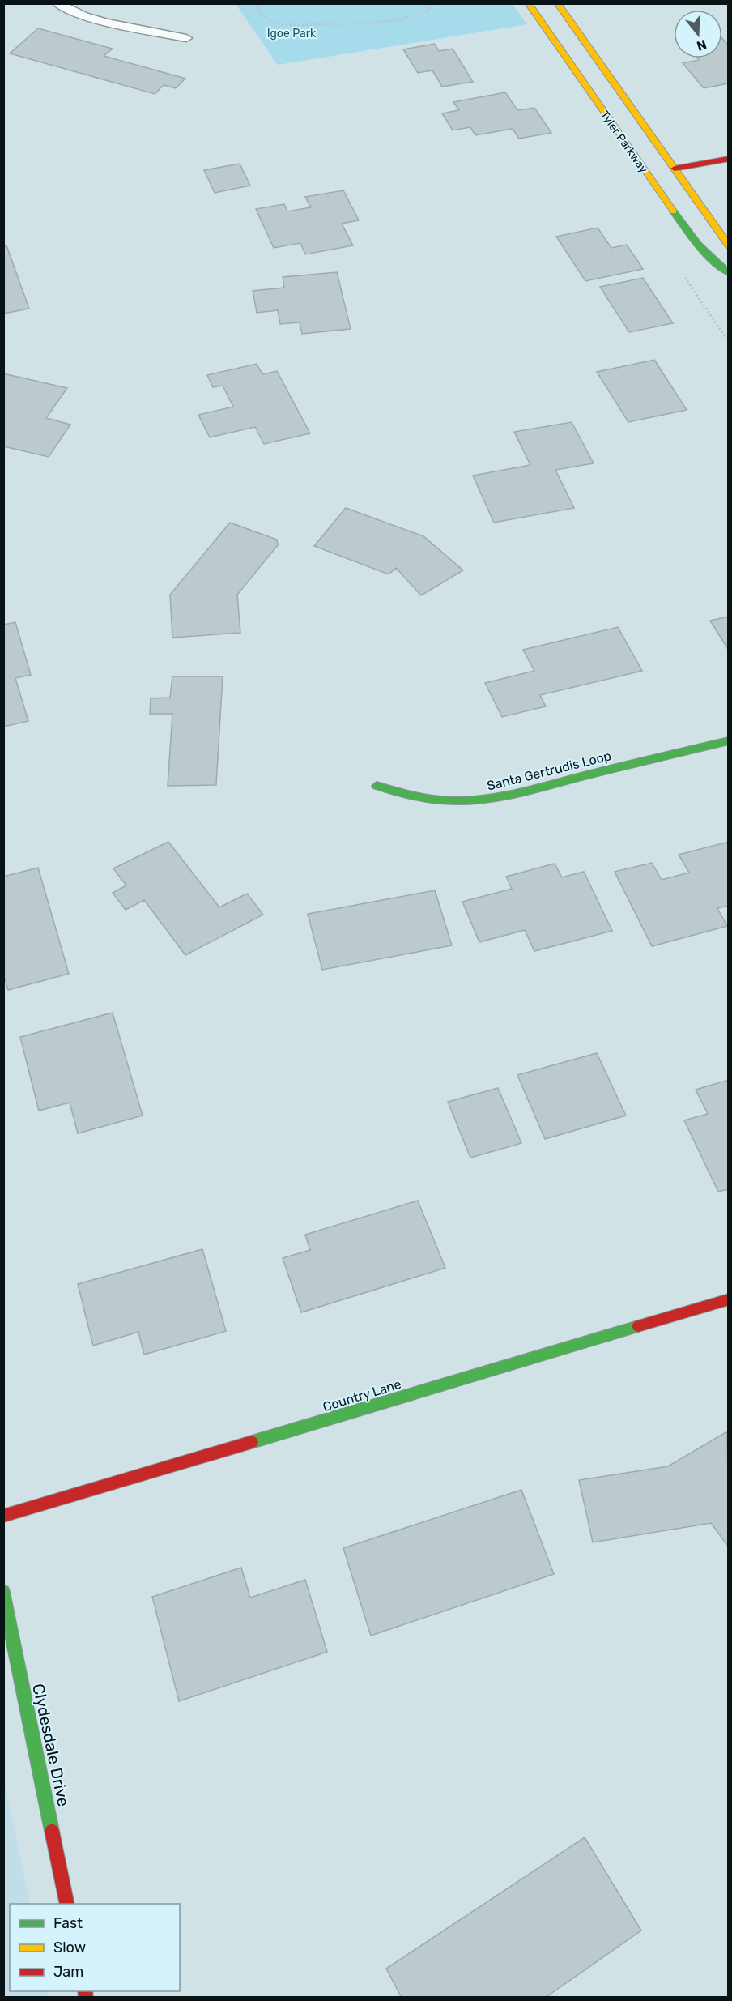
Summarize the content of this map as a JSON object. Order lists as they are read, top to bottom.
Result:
{
  "streets": {
    "street": [
      "Tyler Parkway",
      "Santa Gertrudis Loop",
      "Country Lane",
      "Clydesdale Drive"
    ]
  },
  "parks": ["Igoe Park"],
  "legend": ["Fast", "Slow", "Jam"],
  "north": "bottom"
}
